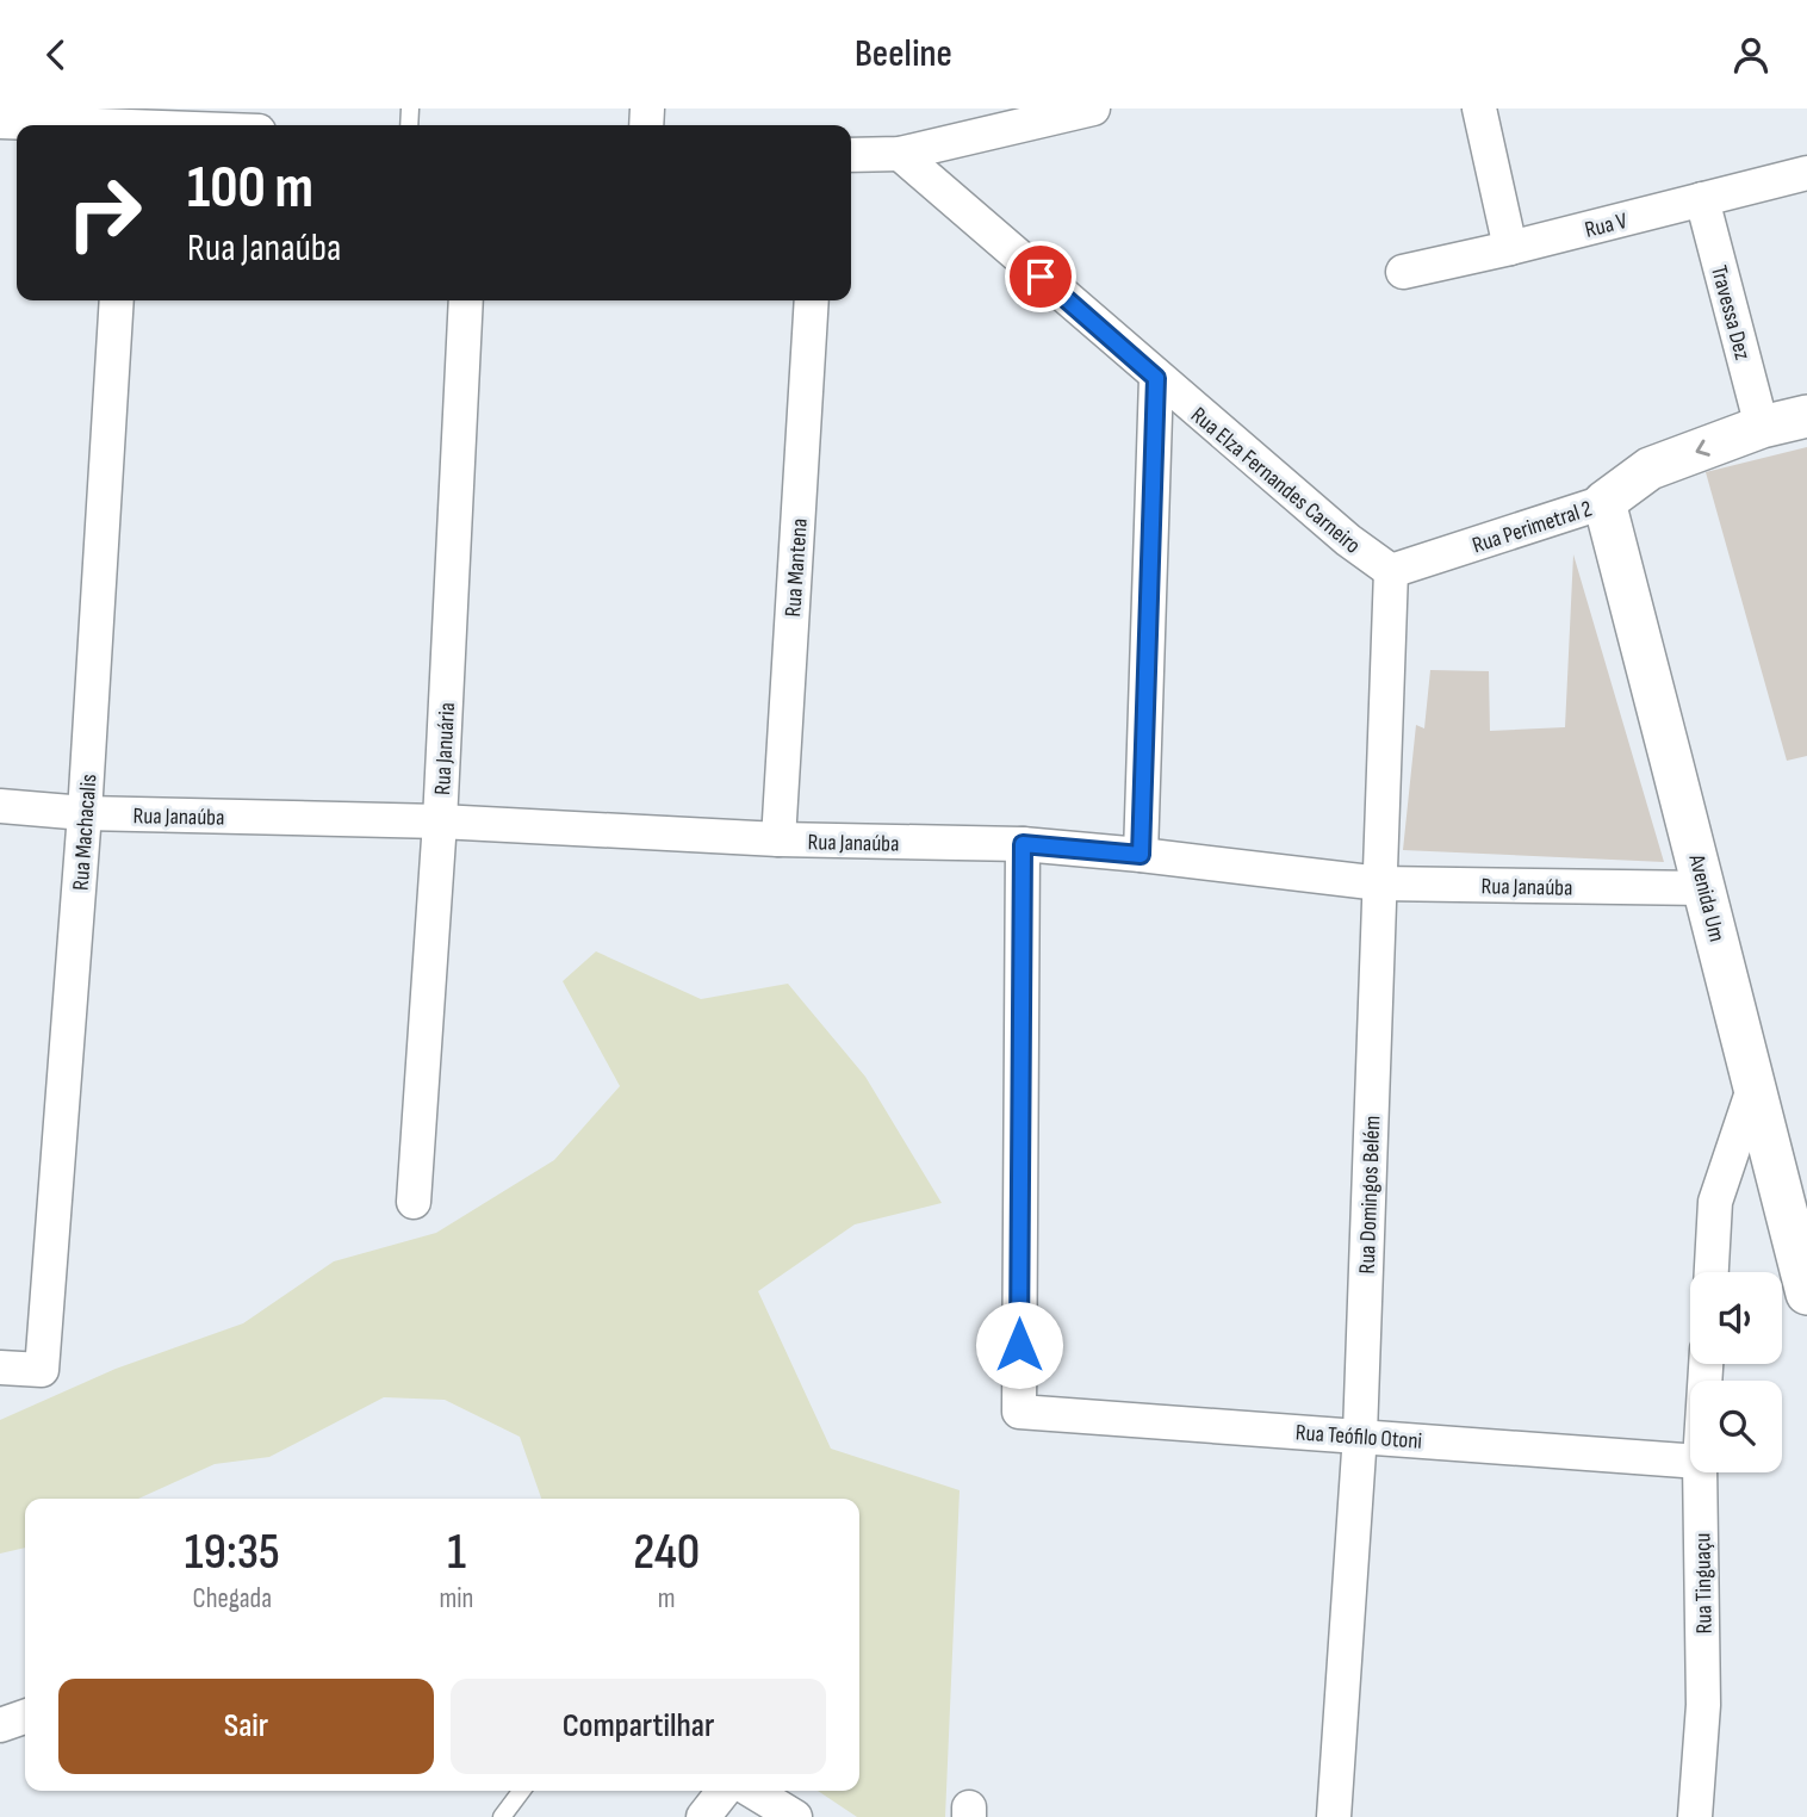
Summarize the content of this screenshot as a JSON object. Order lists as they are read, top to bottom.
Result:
{
  "streets": {
    "street": [
      "Rua V",
      "Travessa Dez",
      "Rua Elza Fernandes Carneiro",
      "Rua Perimetral 2",
      "Rua Mantena",
      "Rua Januária",
      "Rua Janaúba",
      "Rua Machacalis",
      "Avenida Um",
      "Rua Domingos Belém",
      "Rua Teófilo Otoni",
      "Rua Tinguaçu"
    ]
  },
  "crossings": [
    ["Rua V", "Travessa Dez"],
    ["Travessa Dez", "Rua Perimetral 2"],
    ["Rua Elza Fernandes Carneiro", "Rua Perimetral 2"],
    ["Rua Elza Fernandes Carneiro", "Rua Domingos Belém"],
    ["Rua Perimetral 2", "Avenida Um"],
    ["Rua Perimetral 2", "Rua Domingos Belém"],
    ["Rua Mantena", "Rua Janaúba"],
    ["Rua Januária", "Rua Janaúba"],
    ["Rua Janaúba", "Rua Machacalis"],
    ["Rua Janaúba", "Avenida Um"],
    ["Rua Janaúba", "Rua Domingos Belém"],
    ["Rua Janaúba", "Rua Teófilo Otoni"],
    ["Rua Domingos Belém", "Rua Teófilo Otoni"]
  ],
  "one_way": ["Rua Perimetral 2"],
  "page": {
    "header": "Beeline",
    "turn": ["100 m", "Rua Janaúba"],
    "eta": [
      "19:35",
      "Chegada",
      "1",
      "min",
      "240",
      "m"
    ],
    "buttons": ["Sair", "Compartilhar"]
  }
}
